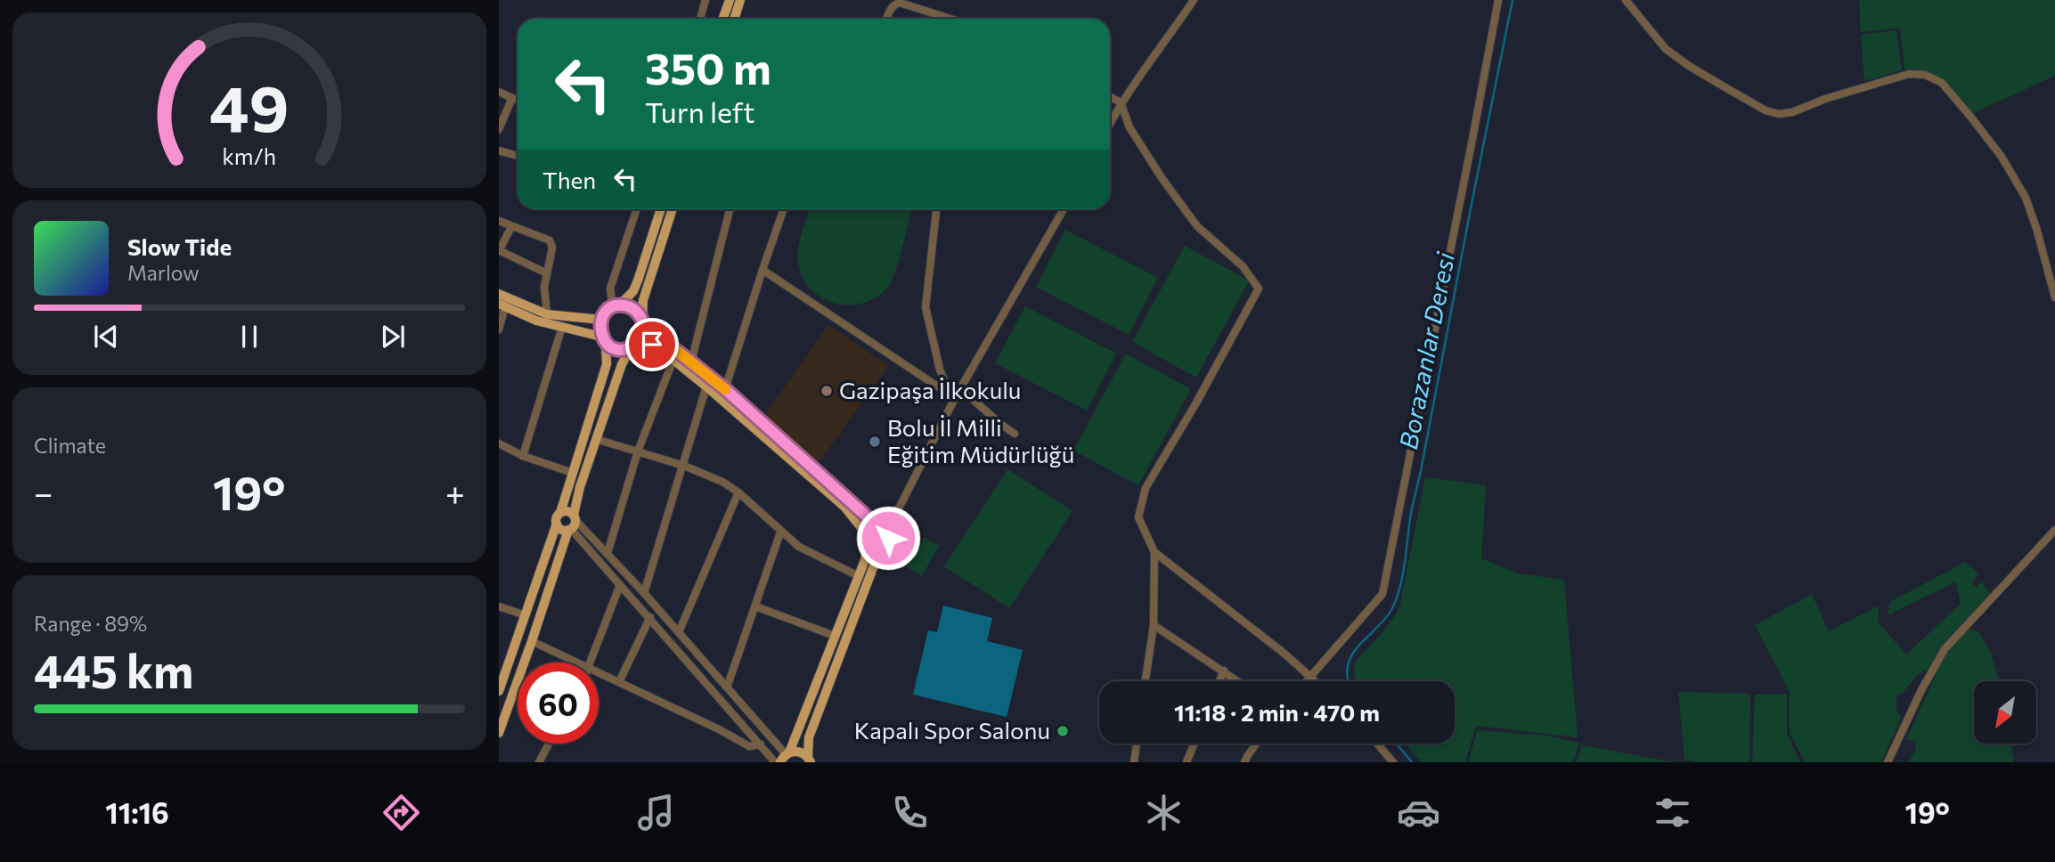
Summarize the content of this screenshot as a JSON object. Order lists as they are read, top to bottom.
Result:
{
  "water": ["Borazanlar Deresi"],
  "places": ["Gazipaşa İlkokulu", "Bolu İl Milli Eğitim Müdürlüğü", "Kapalı Spor Salonu"],
  "north": "bottom left",
  "page": {
    "turn": ["350 m", "Turn left"],
    "then": "Then",
    "song": ["Slow Tide", "Marlow"],
    "tile": [
      "Climate",
      ["Range · 89%", "445 km"]
    ],
    "heat": ["−", "19°", "+"],
    "limit": "60",
    "trip": "11:18 · 2 min · 470 m",
    "tabs": ["11:16", "19°"],
    "gauge": ["49", "km/h"]
  }
}
